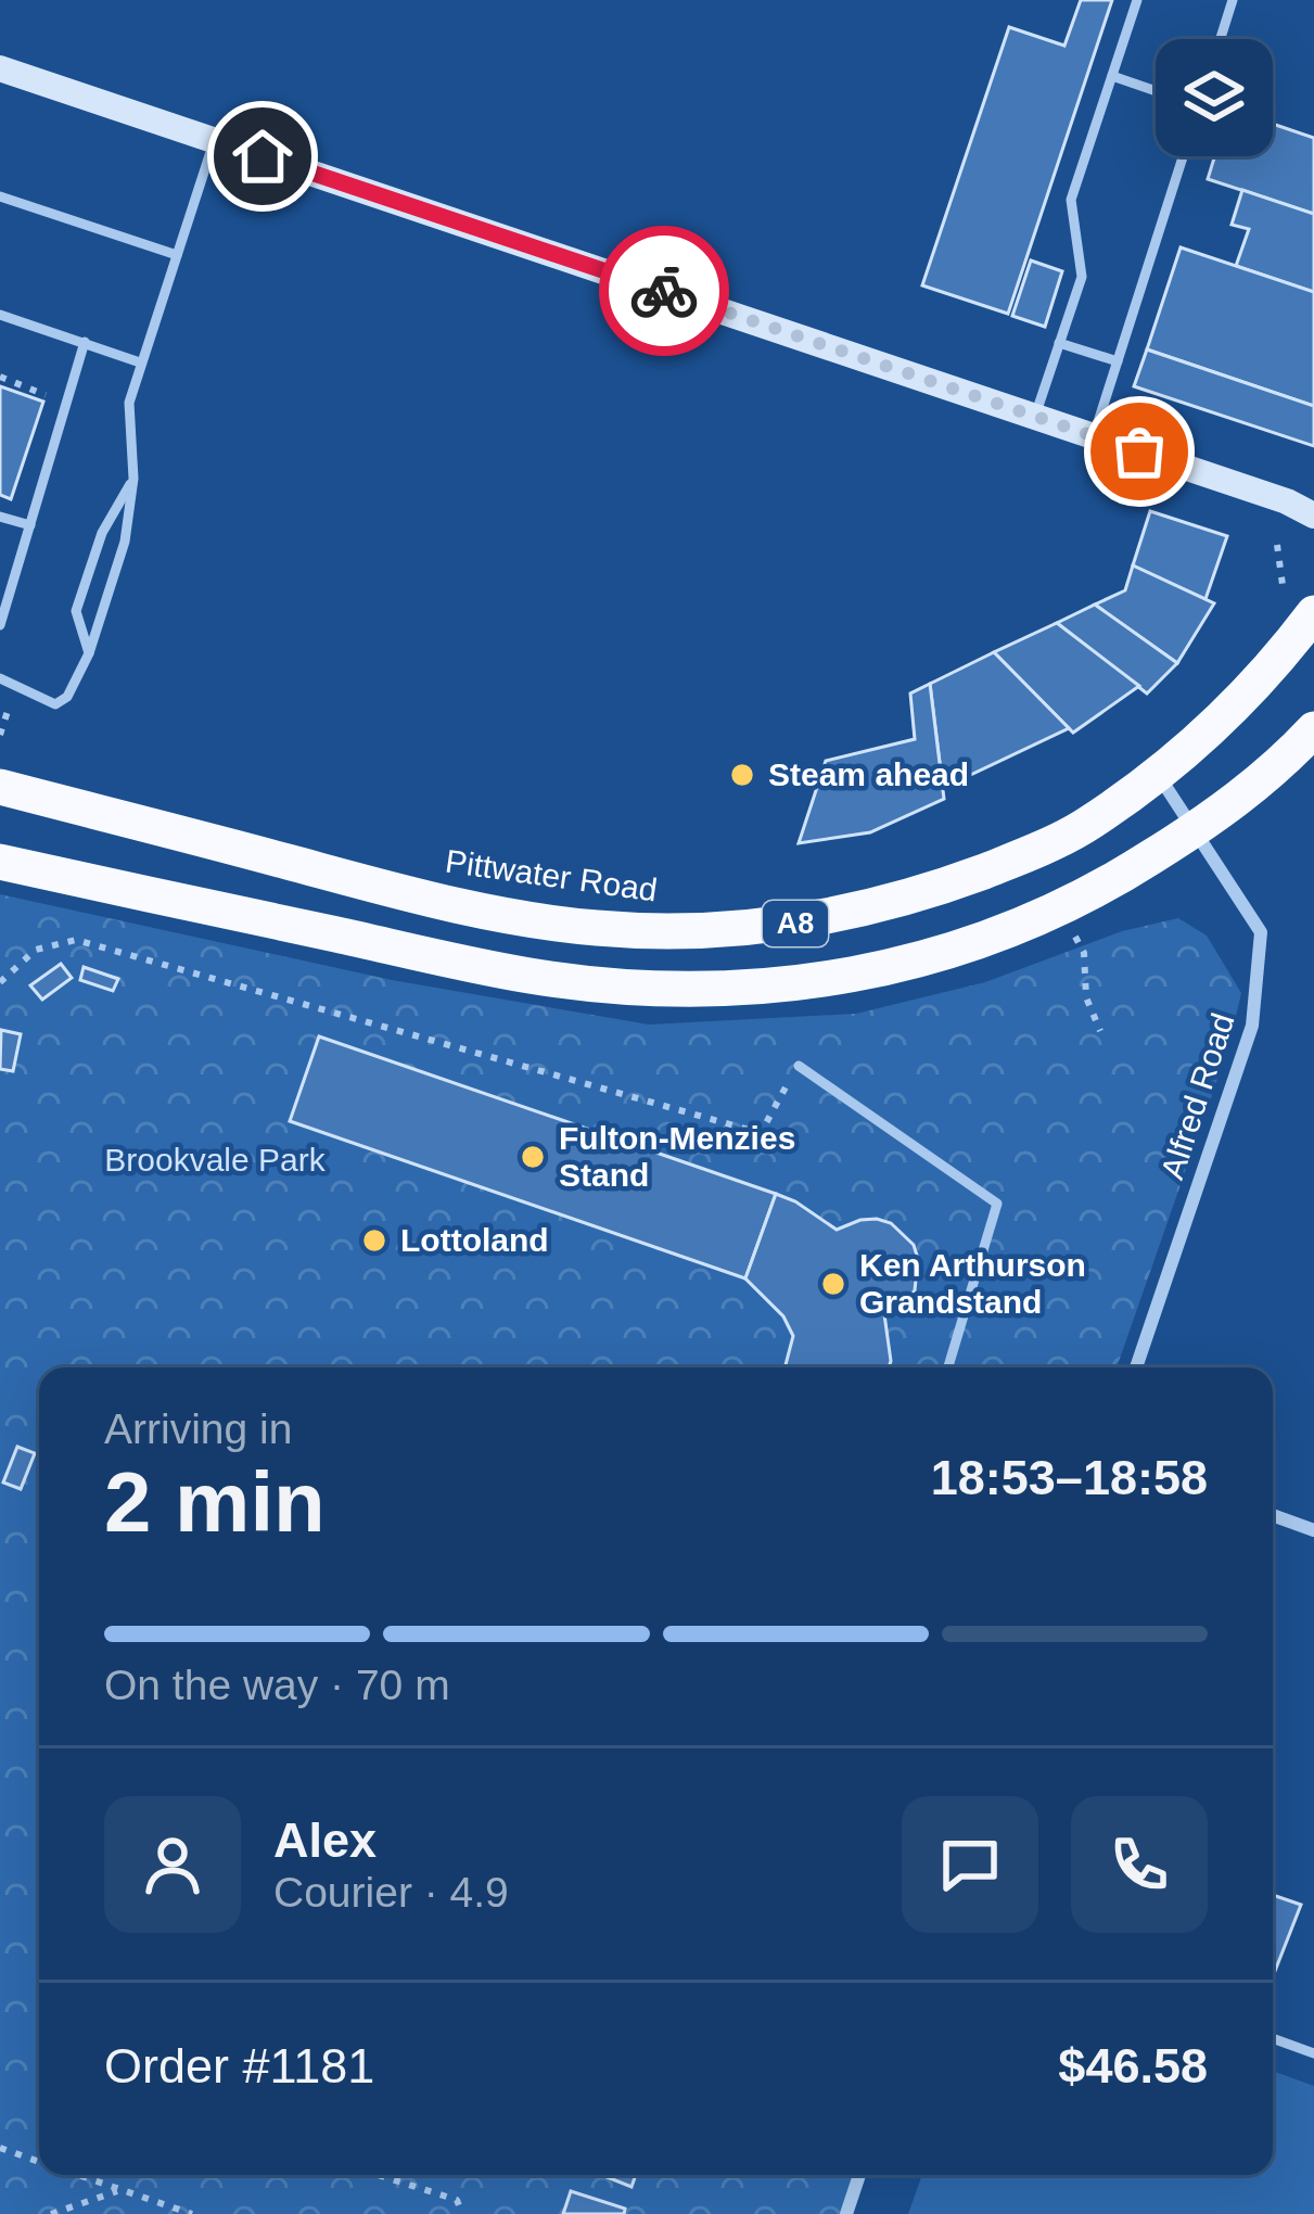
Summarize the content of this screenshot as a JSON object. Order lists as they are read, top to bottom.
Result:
{
  "streets": {
    "highway": ["Pittwater Road", "A8"],
    "street": ["Alfred Road"]
  },
  "crossings": [
    ["Pittwater Road", "Alfred Road"],
    ["A8", "Alfred Road"]
  ],
  "parks": ["Brookvale Park"],
  "places": [
    "Steam ahead",
    "Fulton-Menzies Stand",
    "Lottoland",
    "Ken Arthurson Grandstand"
  ],
  "page": {
    "heading": ["2 min", "Arriving in", "18:53–18:58"],
    "panel": [
      "Alex",
      "Courier · 4.9",
      "Order #1181",
      "$46.58"
    ],
    "bar": "On the way · 70 m"
  }
}
